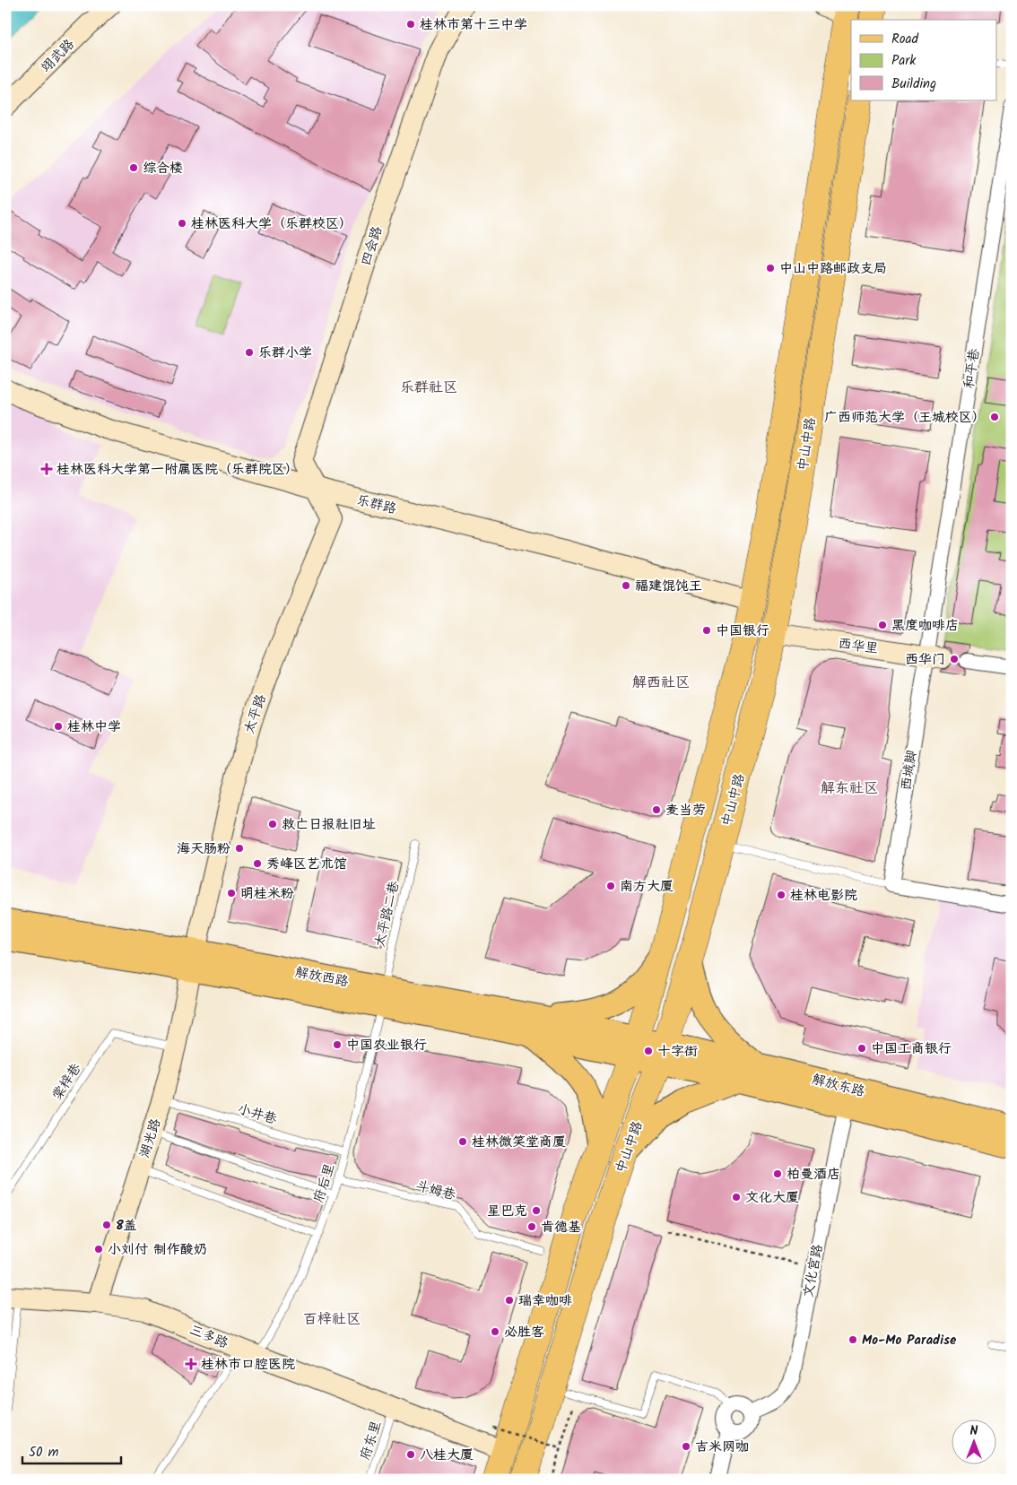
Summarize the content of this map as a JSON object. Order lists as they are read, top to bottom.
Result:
{
  "streets": {
    "highway": ["中山中路"],
    "main road": ["解放西路", "解放东路"],
    "street": [
      "翊武路",
      "四会路",
      "和平巷",
      "乐群路",
      "西华里",
      "太平路",
      "西城脚",
      "湖光路",
      "文化宫路",
      "三多路"
    ],
    "lane": [
      "太平路二巷",
      "棠梓巷",
      "小井巷",
      "府后里",
      "斗姆巷",
      "府东里"
    ]
  },
  "crossings": [
    ["四会路", "乐群路"],
    ["四会路", "太平路"],
    ["和平巷", "西华里"],
    ["和平巷", "西城脚"],
    ["中山中路", "乐群路"],
    ["中山中路", "西华里"],
    ["中山中路", "解放西路"],
    ["中山中路", "解放东路"],
    ["乐群路", "太平路"],
    ["西华里", "西城脚"],
    ["太平路", "解放西路"],
    ["太平路", "湖光路"],
    ["太平路二巷", "解放西路"],
    ["太平路二巷", "府后里"],
    ["解放西路", "解放东路"],
    ["解放西路", "湖光路"],
    ["解放西路", "府后里"],
    ["棠梓巷", "湖光路"],
    ["解放东路", "文化宫路"],
    ["小井巷", "湖光路"],
    ["小井巷", "府后里"],
    ["湖光路", "三多路"],
    ["府后里", "斗姆巷"],
    ["府后里", "三多路"],
    ["三多路", "府东里"]
  ],
  "districts": [
    "乐群社区",
    "解西社区",
    "解东社区",
    "百梓社区"
  ],
  "places": {
    "other": [
      "桂林市第十三中学",
      "综合楼",
      "桂林医科大学（乐群校区）",
      "中山中路邮政支局",
      "乐群小学",
      "广西师范大学（王城校区）",
      "福建馄饨王",
      "黑度咖啡店",
      "中国银行",
      "西华门",
      "桂林中学",
      "麦当劳",
      "救亡日报社旧址",
      "海天肠粉",
      "秀峰区艺术馆",
      "南方大厦",
      "明桂米粉",
      "桂林电影院",
      "中国农业银行",
      "中国工商银行",
      "十字街",
      "桂林微笑堂商厦",
      "柏曼酒店",
      "文化大厦",
      "星巴克",
      "8盖",
      "肯德基",
      "小刘付 制作酸奶",
      "瑞幸咖啡",
      "必胜客",
      "Mo-Mo Paradise",
      "吉米网咖",
      "八桂大厦"
    ],
    "health": ["桂林医科大学第一附属医院（乐群院区）", "桂林市口腔医院"]
  },
  "legend": ["Road", "Park", "Building"],
  "scale_bar": "50 m",
  "north": "top"
}
